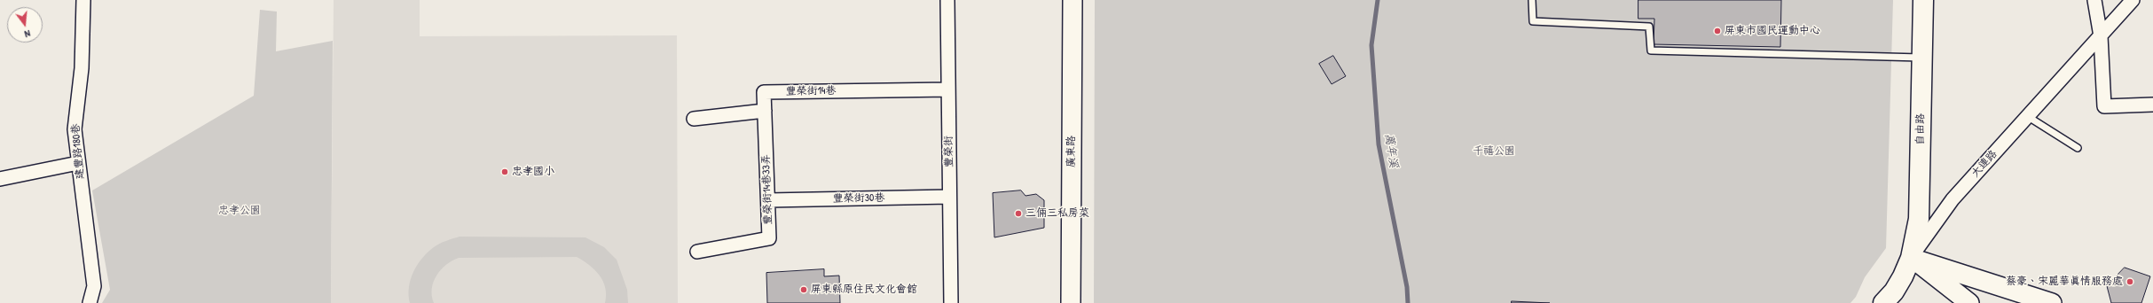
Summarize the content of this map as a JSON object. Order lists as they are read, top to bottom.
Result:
{
  "streets": {
    "main road": ["自由路", "大連路"],
    "street": [
      "豐榮街14巷",
      "建豐路180巷",
      "豐榮街",
      "廣東路",
      "豐榮街14巷33弄",
      "豐榮街30巷"
    ]
  },
  "crossings": [
    ["豐榮街14巷", "豐榮街"],
    ["豐榮街14巷", "豐榮街14巷33弄"],
    ["自由路", "大連路"],
    ["豐榮街", "豐榮街30巷"],
    ["豐榮街14巷33弄", "豐榮街30巷"]
  ],
  "water": ["萬年溪"],
  "parks": ["千禧公園", "忠孝公園"],
  "places": [
    "屏東市國民運動中心",
    "忠孝國小",
    "三倆三私房菜",
    "蔡豪、宋麗華真情服務處",
    "屏東縣原住民文化會館"
  ],
  "north": "bottom"
}
